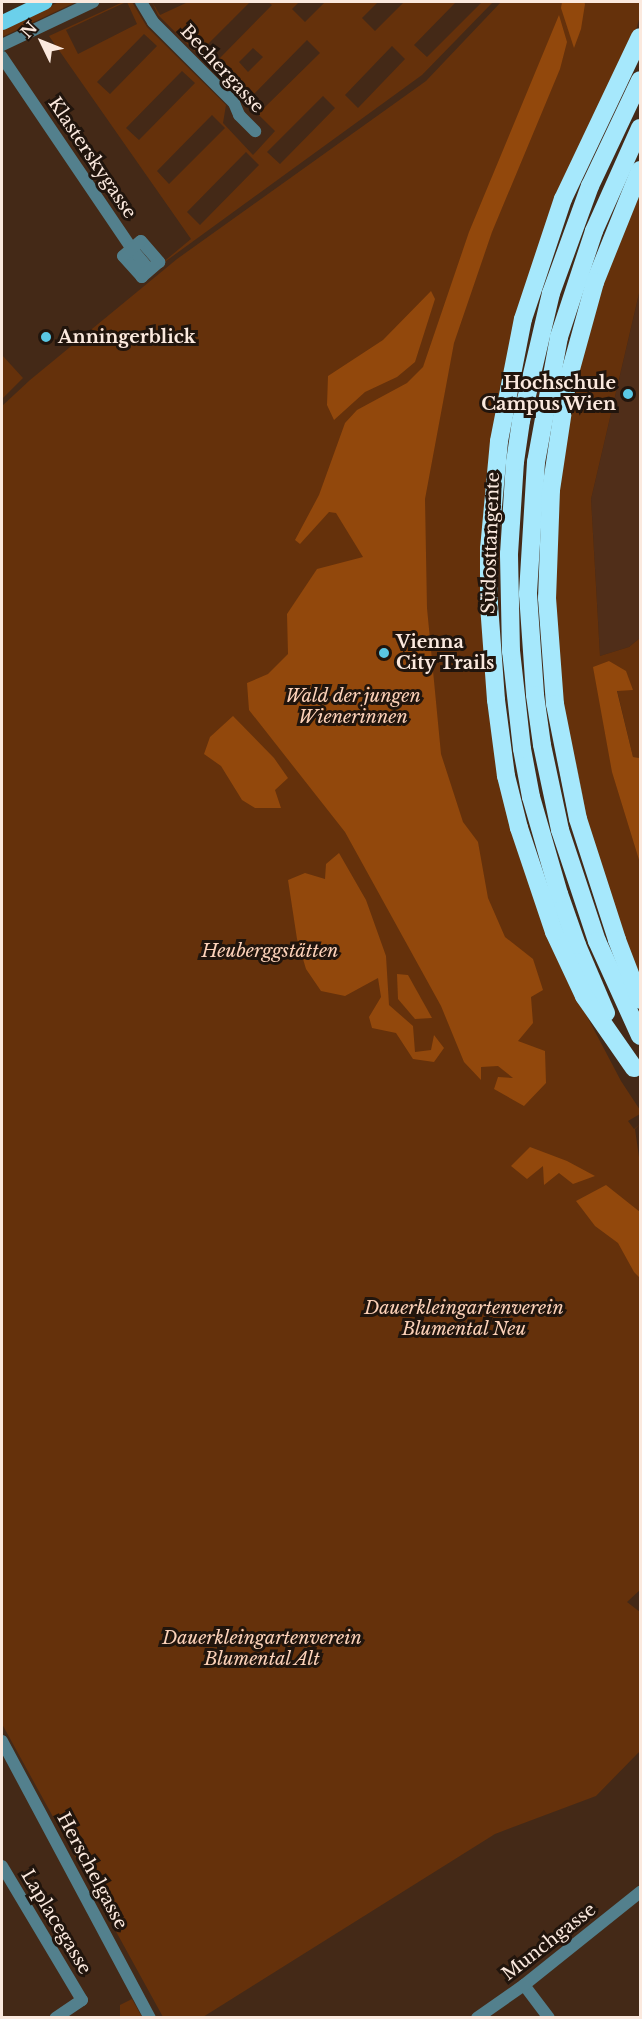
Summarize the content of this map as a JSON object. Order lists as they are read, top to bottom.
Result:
{
  "streets": {
    "highway": ["Südosttangente"],
    "street": [
      "Bechergasse",
      "Klasterskygasse",
      "Herschelgasse",
      "Laplacegasse",
      "Munchgasse"
    ]
  },
  "parks": [
    "Wald der jungen Wienerinnen",
    "Heuberggstätten",
    "Dauerkleingartenverein Blumental Neu",
    "Dauerkleingartenverein Blumental Alt"
  ],
  "places": ["Anningerblick", "Hochschule Campus Wien", "Vienna City Trails"],
  "north": "top left"
}
